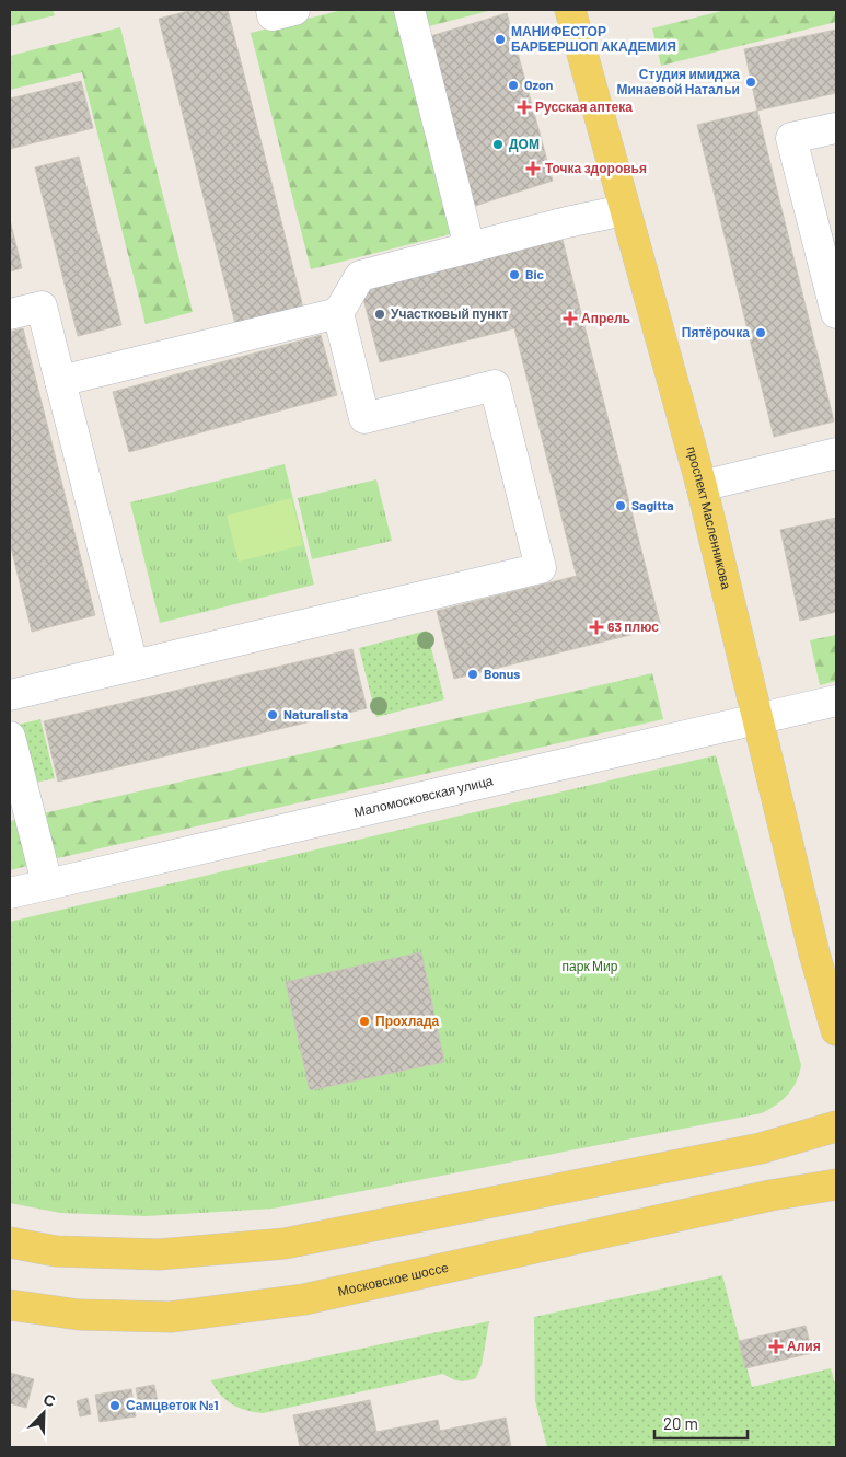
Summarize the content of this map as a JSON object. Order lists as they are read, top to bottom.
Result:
{
  "streets": {
    "main road": ["проспект Масленникова", "Московское шоссе"],
    "street": ["Маломосковская улица"]
  },
  "crossings": [
    ["проспект Масленникова", "Маломосковская улица"]
  ],
  "parks": ["парк Мир"],
  "places": {
    "other": [
      "МАНИФЕСТОР БАРБЕРШОП АКАДЕМИЯ",
      "Студия имиджа Минаевой Натальи",
      "Ozon",
      "ДОМ",
      "Bic",
      "Участковый пункт",
      "Пятёрочка",
      "Sagitta",
      "Bonus",
      "Naturalista",
      "Прохлада",
      "Самцветок №1"
    ],
    "health": [
      "Русская аптека",
      "Точка здоровья",
      "Апрель",
      "63 плюс",
      "Алия"
    ]
  },
  "scale_bar": "20 m",
  "north": "top right"
}
